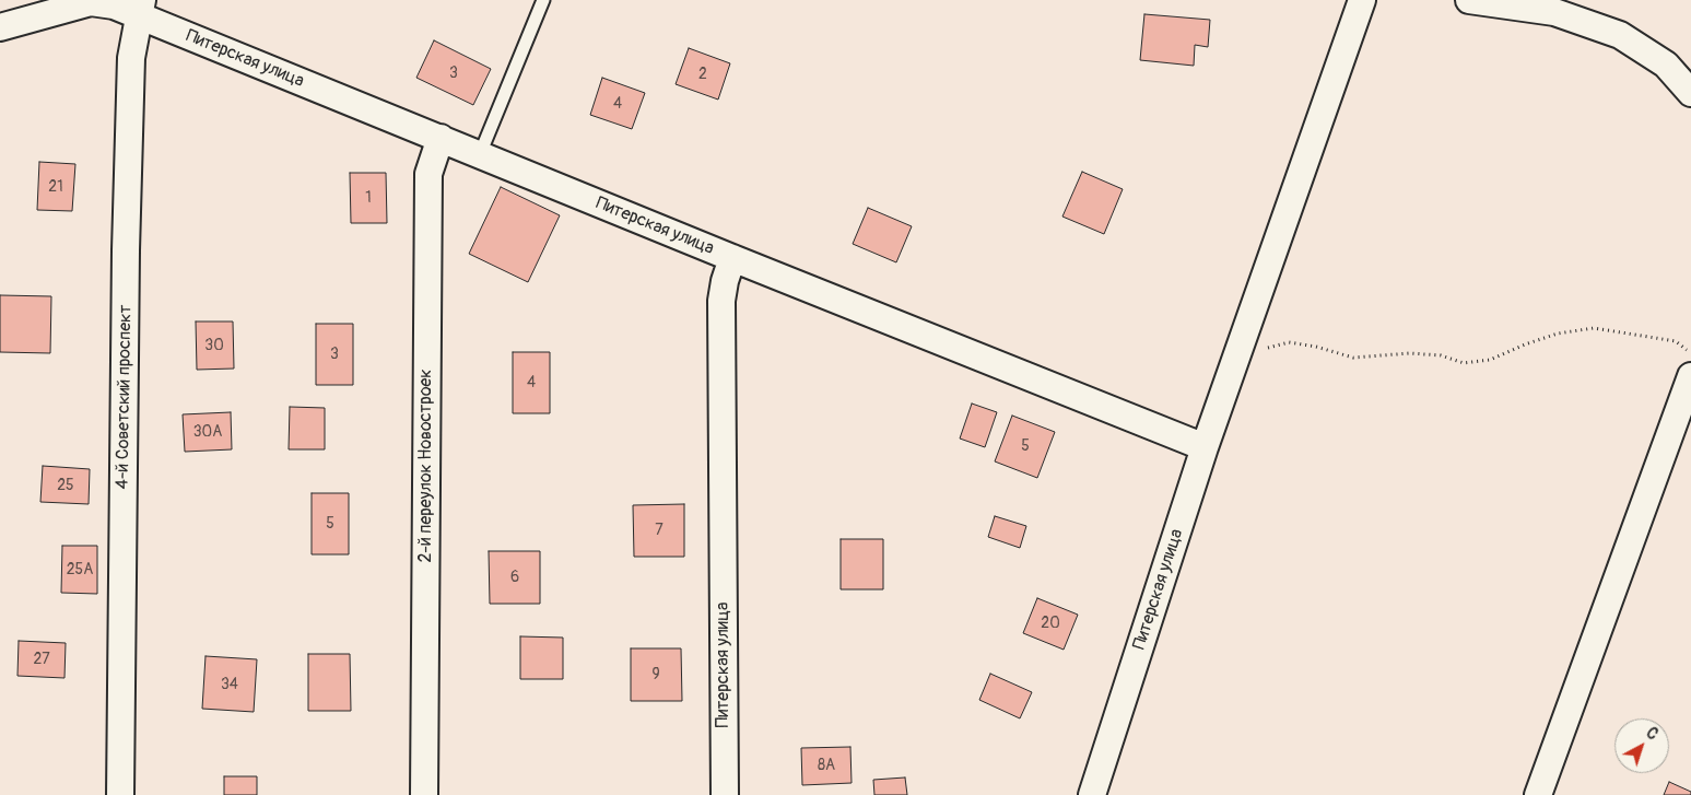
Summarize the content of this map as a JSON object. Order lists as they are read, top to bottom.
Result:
{
  "streets": {
    "street": ["Питерская улица", "4-й Советский проспект", "2-й переулок Новостроек"]
  },
  "crossings": [
    ["Питерская улица", "4-й Советский проспект"],
    ["Питерская улица", "2-й переулок Новостроек"]
  ],
  "house_numbers": [
    "3",
    "2",
    "4",
    "21",
    "1",
    "30",
    "3",
    "4",
    "30А",
    "5",
    "25",
    "5",
    "7",
    "25А",
    "6",
    "20",
    "27",
    "9",
    "34",
    "8А"
  ],
  "north": "top right"
}
